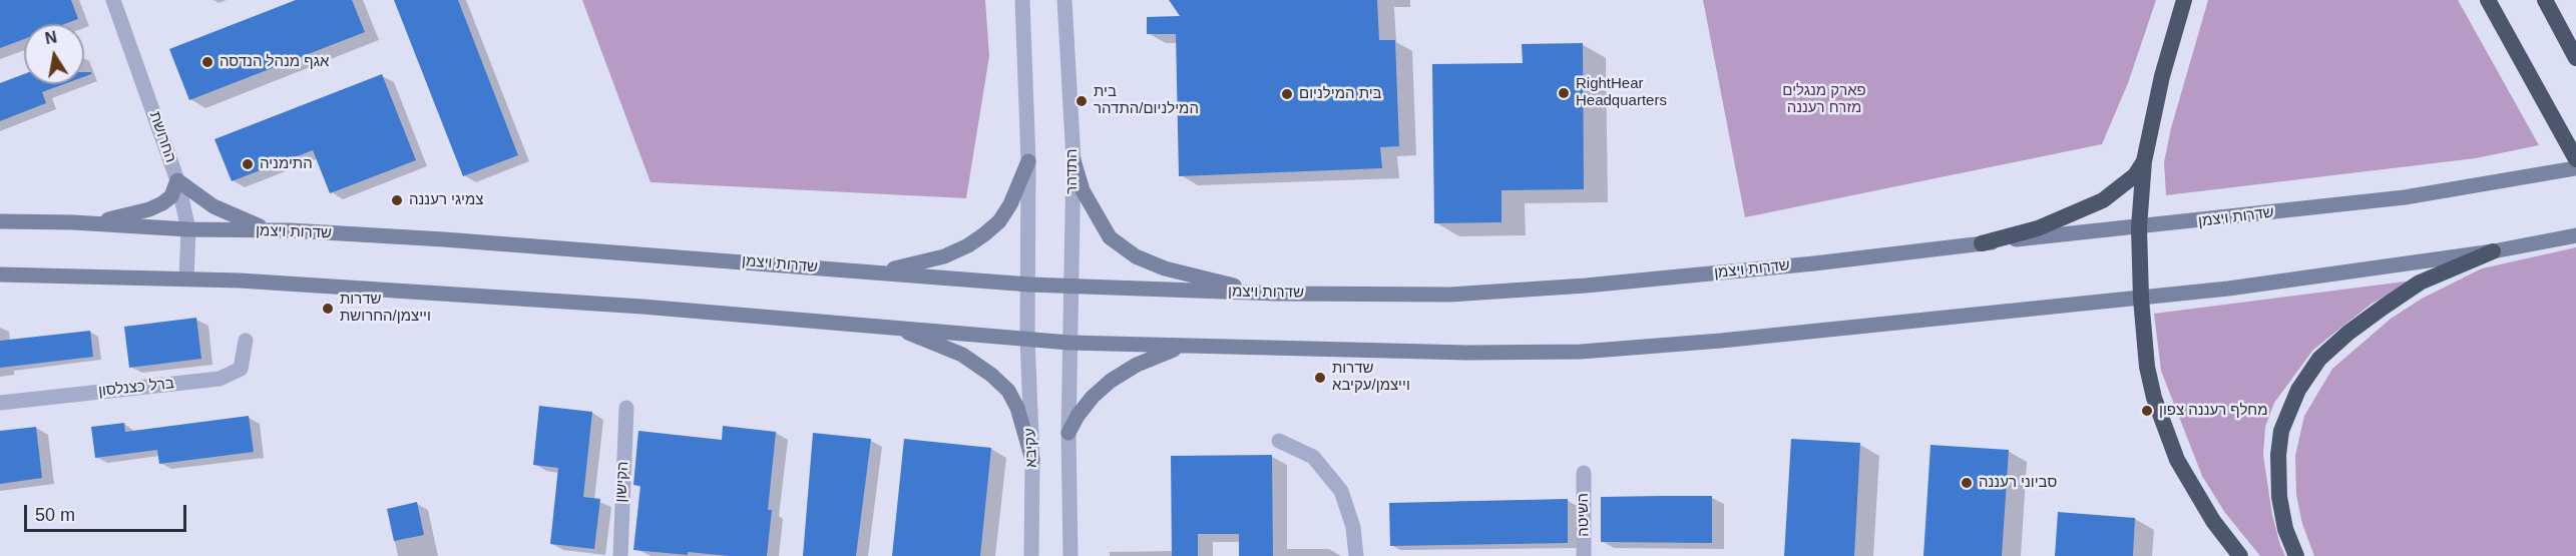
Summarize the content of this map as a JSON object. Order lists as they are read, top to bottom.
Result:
{
  "streets": {
    "main road": ["שדרות ויצמן"],
    "street": [
      "החרושת",
      "התדהר",
      "ברל כצנלסון",
      "עקיבא",
      "הקישון",
      "השיטה"
    ]
  },
  "crossings": [
    ["החרושת", "שדרות ויצמן"],
    ["התדהר", "שדרות ויצמן"]
  ],
  "parks": ["פארק מנגלים מזרח רעננה"],
  "places": [
    "אגף מנהל הנדסה",
    "RightHear Headquarters",
    "בית המילניום",
    "בית המילניום/התדהר",
    "התימניה",
    "צמיגי רעננה",
    "שדרות וייצמן/החרושת",
    "שדרות וייצמן/עקיבא",
    "מחלף רעננה צפון",
    "סביוני רעננה"
  ],
  "scale_bar": "50 m",
  "north": "top"
}
